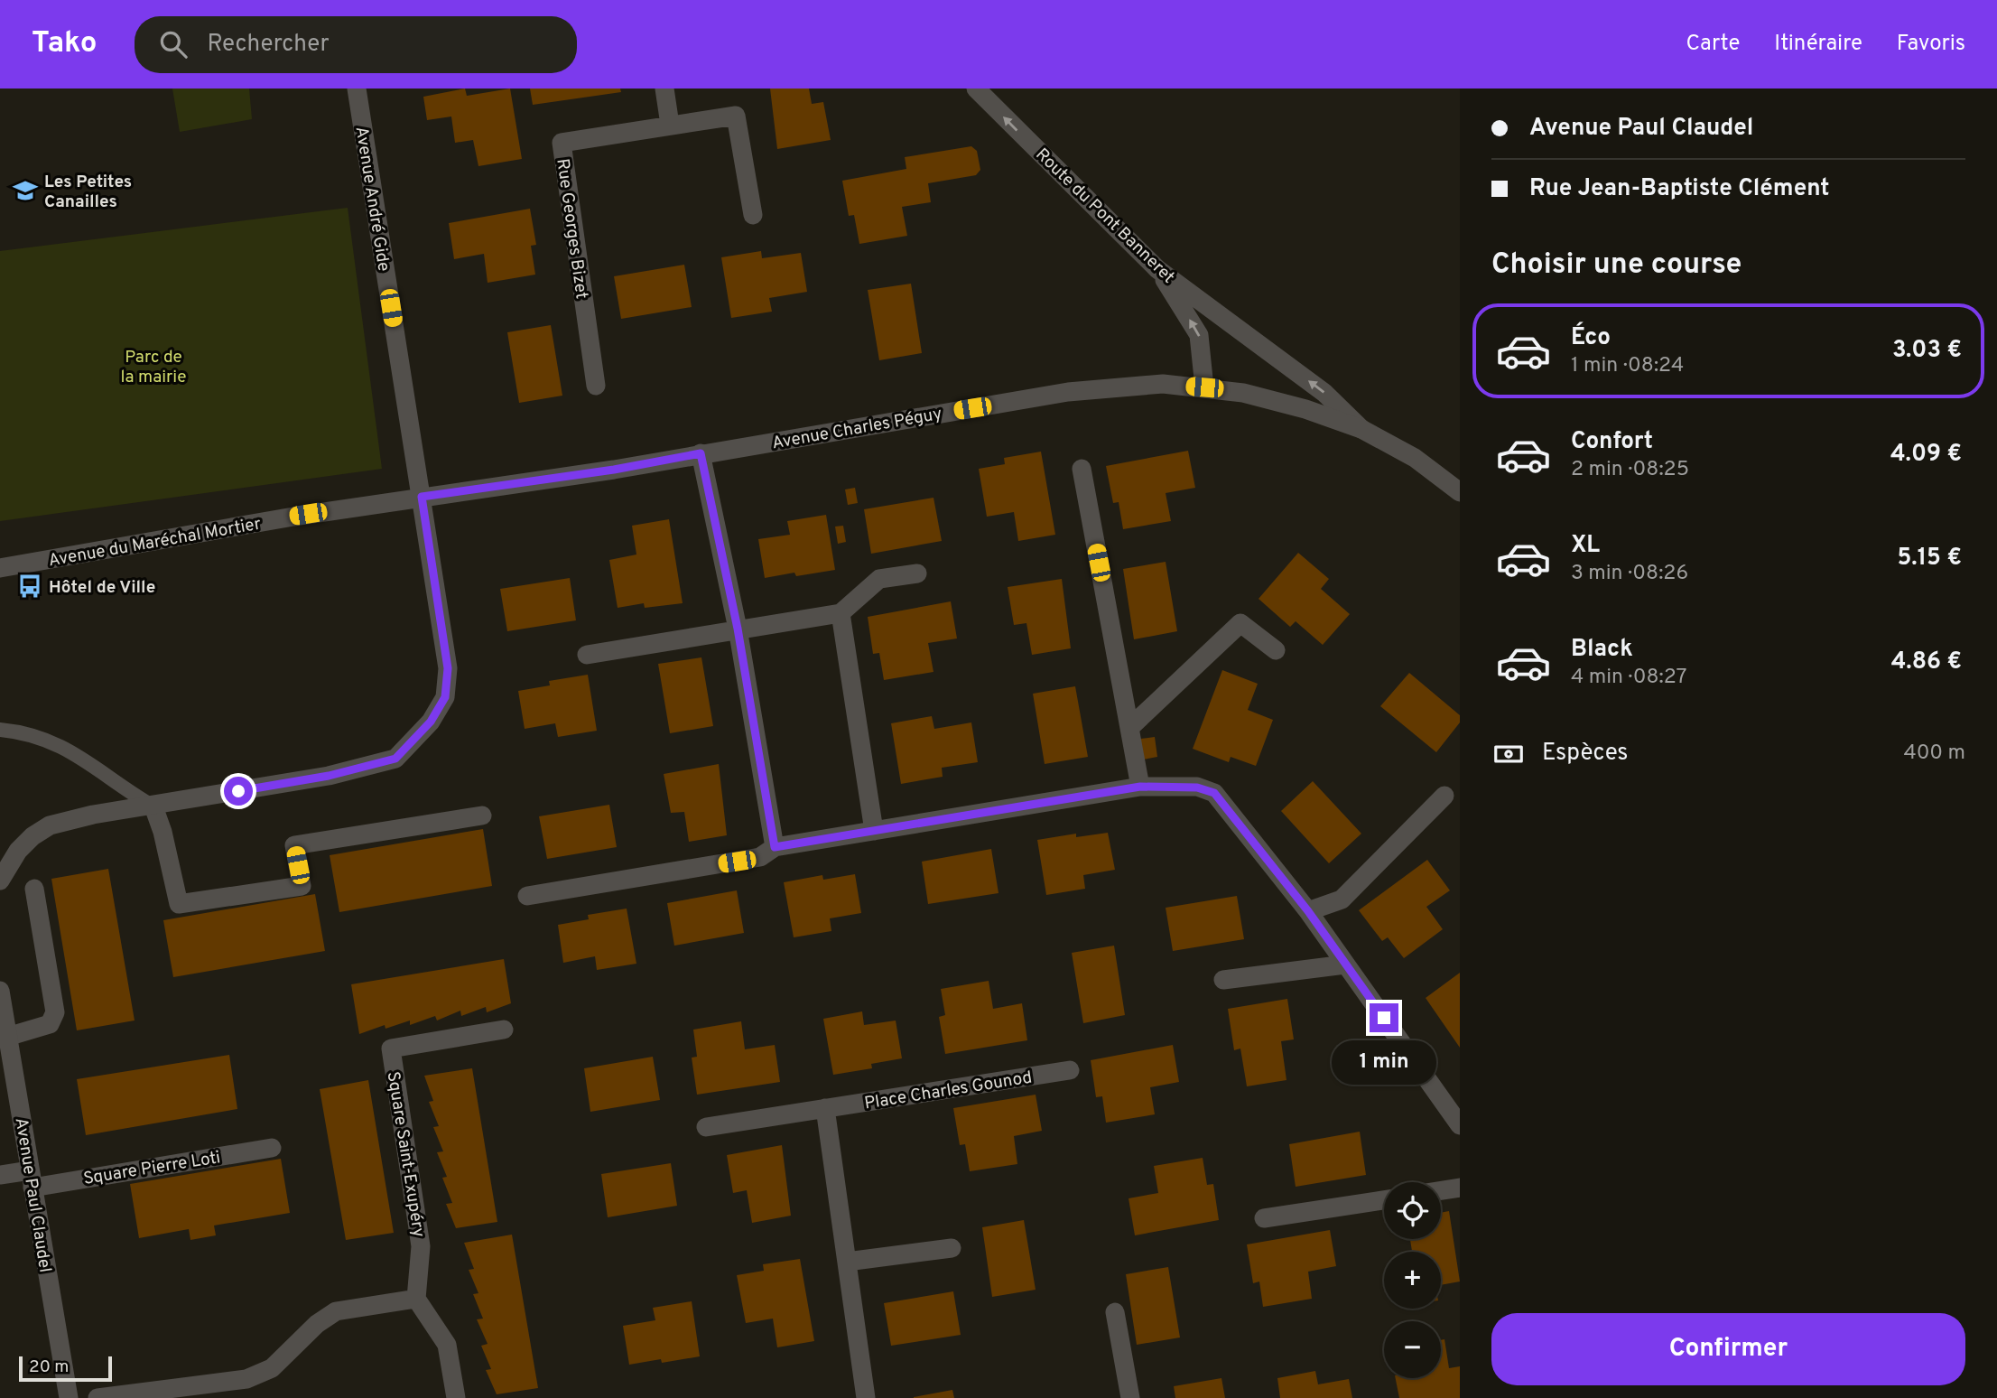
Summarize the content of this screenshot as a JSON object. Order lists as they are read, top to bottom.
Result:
{
  "streets": {
    "street": [
      "Avenue André Gide",
      "Route du Pont Banneret",
      "Rue Georges Bizet",
      "Avenue Charles Péguy",
      "Avenue du Maréchal Mortier",
      "Place Charles Gounod",
      "Square Saint-Exupéry",
      "Square Pierre Loti",
      "Avenue Paul Claudel"
    ]
  },
  "crossings": [
    ["Avenue André Gide", "Avenue Charles Péguy"],
    ["Avenue André Gide", "Avenue du Maréchal Mortier"],
    ["Route du Pont Banneret", "Avenue Charles Péguy"],
    ["Avenue Charles Péguy", "Avenue du Maréchal Mortier"],
    ["Square Pierre Loti", "Avenue Paul Claudel"]
  ],
  "one_way": ["Route du Pont Banneret"],
  "parks": ["Parc de la mairie"],
  "places": {
    "school or university": ["Les Petites Canailles"],
    "bus stop": ["Hôtel de Ville"]
  },
  "scale_bar": "20 m",
  "page": {
    "header": "Tako",
    "search": "Rechercher",
    "nav": ["Carte", "Itinéraire", "Favoris"],
    "banner": ["Avenue Paul Claudel", "Rue Jean-Baptiste Clément"],
    "heading": "Choisir une course",
    "list": [
      {
        "name": "Éco",
        "note": "1 min · 08:24",
        "value": "3.03 €"
      },
      {
        "name": "Confort",
        "note": "2 min · 08:25",
        "value": "4.09 €"
      },
      {
        "name": "XL",
        "note": "3 min · 08:26",
        "value": "5.15 €"
      },
      {
        "name": "Black",
        "note": "4 min · 08:27",
        "value": "4.86 €"
      }
    ],
    "pay": ["Espèces", "400 m"],
    "bubble": "1 min",
    "map_buttons": ["+", "−"],
    "buttons": "Confirmer",
    "scale": "20 m"
  }
}
